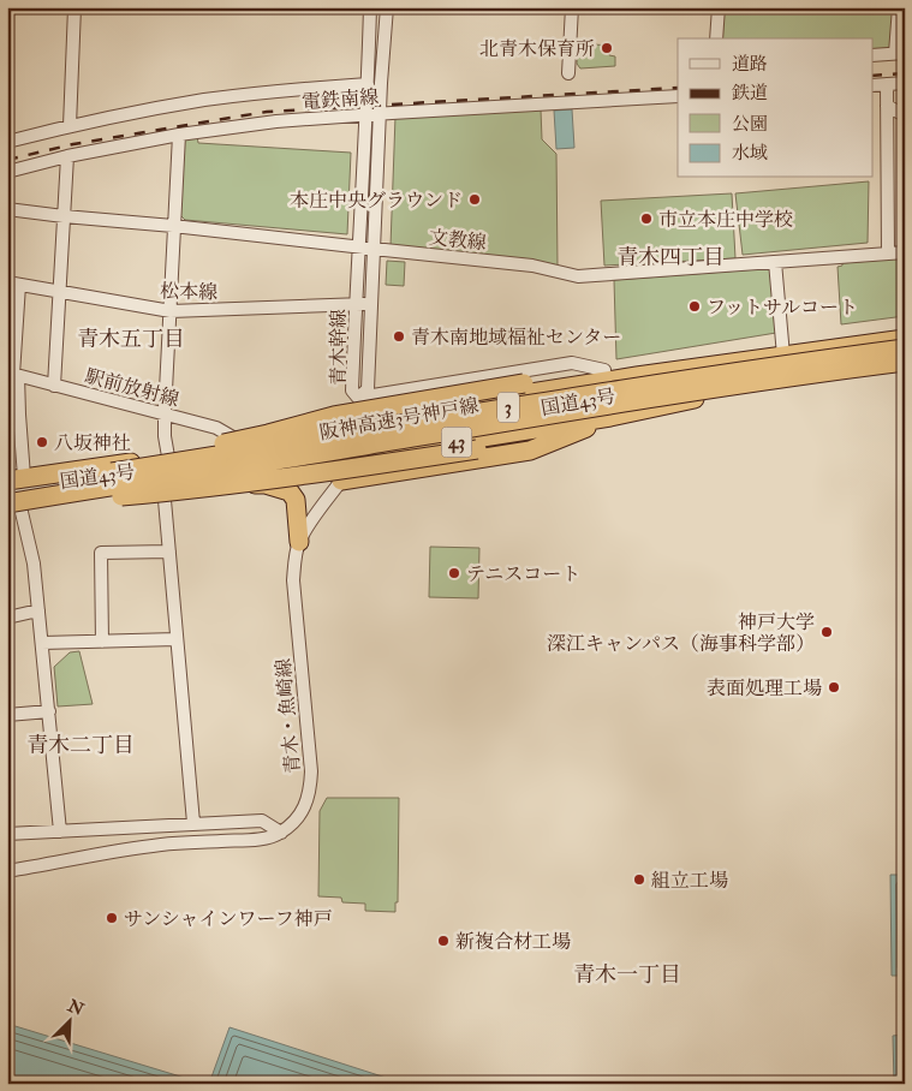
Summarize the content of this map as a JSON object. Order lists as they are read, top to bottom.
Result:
{
  "streets": {
    "highway": [
      "国道43号",
      "3",
      "阪神高速3号神戸線",
      "43"
    ],
    "street": [
      "電鉄南線",
      "文教線",
      "松本線",
      "青木幹線",
      "駅前放射線",
      "青木・魚崎線"
    ]
  },
  "crossings": [
    ["電鉄南線", "青木幹線"],
    ["文教線", "青木幹線"],
    ["松本線", "青木幹線"],
    ["青木幹線", "青木・魚崎線"],
    ["駅前放射線", "国道43号"],
    ["国道43号", "阪神高速3号神戸線"],
    ["国道43号", "青木・魚崎線"]
  ],
  "districts": [
    "青木四丁目",
    "青木五丁目",
    "青木二丁目",
    "青木一丁目"
  ],
  "places": [
    "北青木保育所",
    "本庄中央グラウンド",
    "市立本庄中学校",
    "フットサルコート",
    "青木南地域福祉センター",
    "八坂神社",
    "テニスコート",
    "神戸大学 深江キャンパス（海事科学部）",
    "表面処理工場",
    "組立工場",
    "サンシャインワーフ神戸",
    "新複合材工場"
  ],
  "legend": [
    "道路",
    "鉄道",
    "公園",
    "水域"
  ],
  "north": "top right"
}
